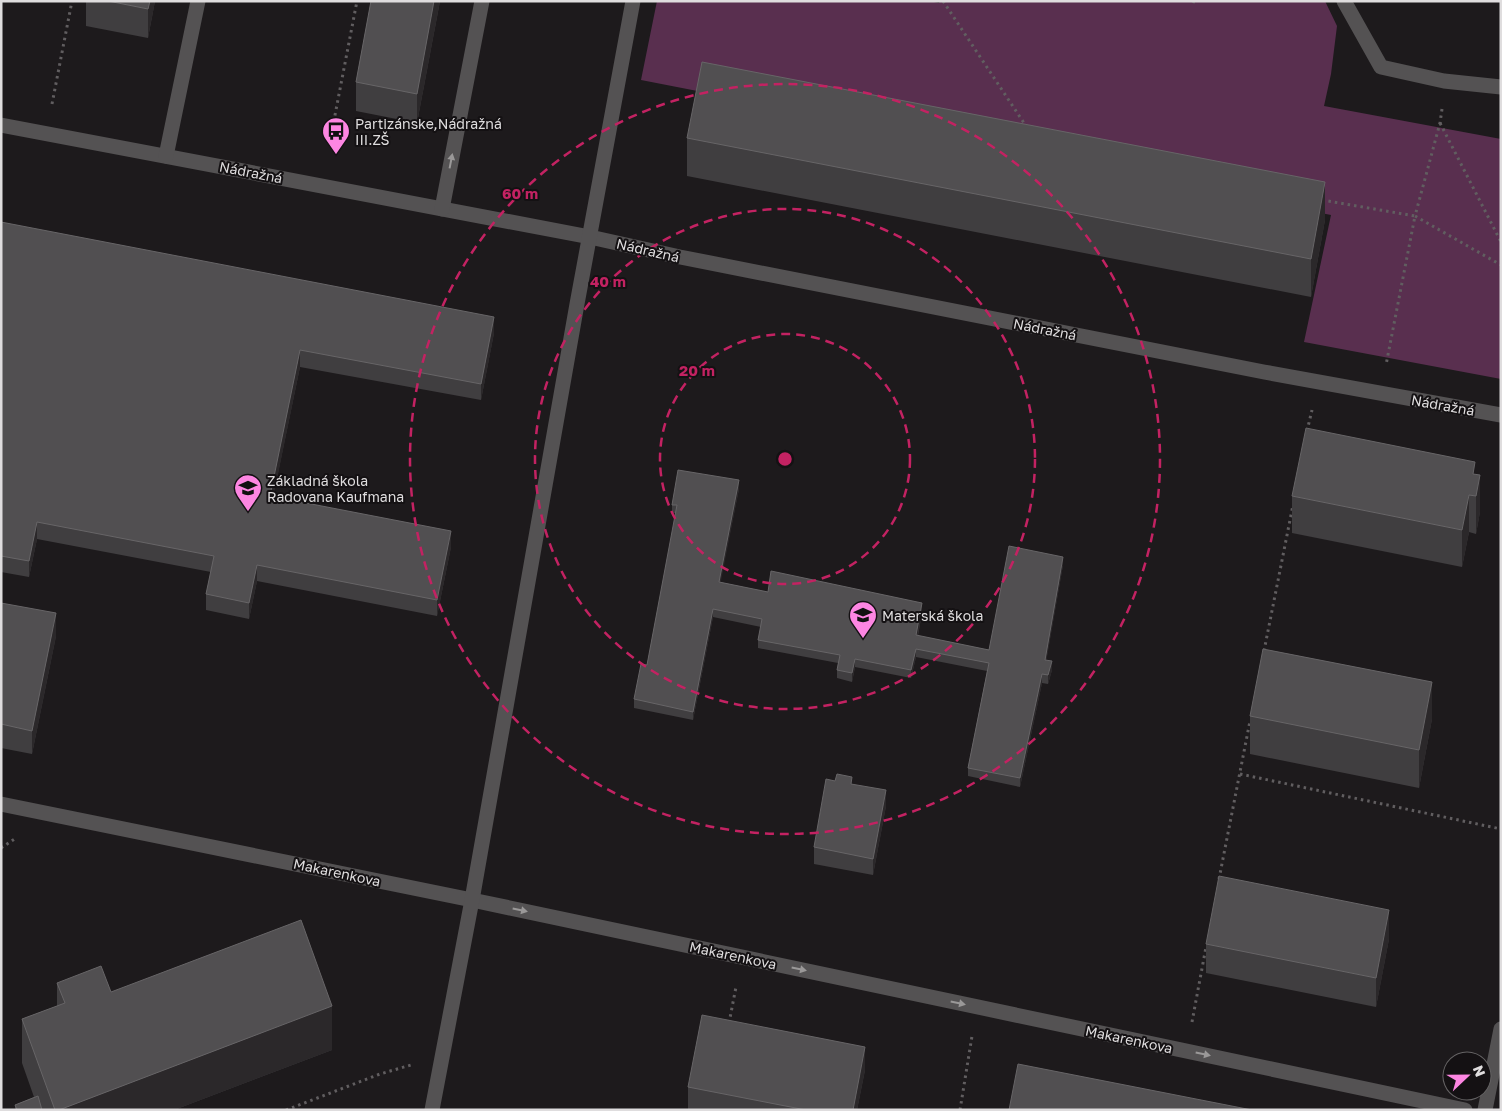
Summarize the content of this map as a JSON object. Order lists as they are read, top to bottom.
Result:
{
  "streets": {
    "street": ["Nádražná", "Makarenkova"]
  },
  "one_way": ["Makarenkova"],
  "places": {
    "bus stop": ["Partizánske,Nádražná III.ZŠ"],
    "school or university": ["Základná škola Radovana Kaufmana", "Materská škola"]
  },
  "north": "right",
  "rings": ["60 m", "40 m", "20 m"]
}
